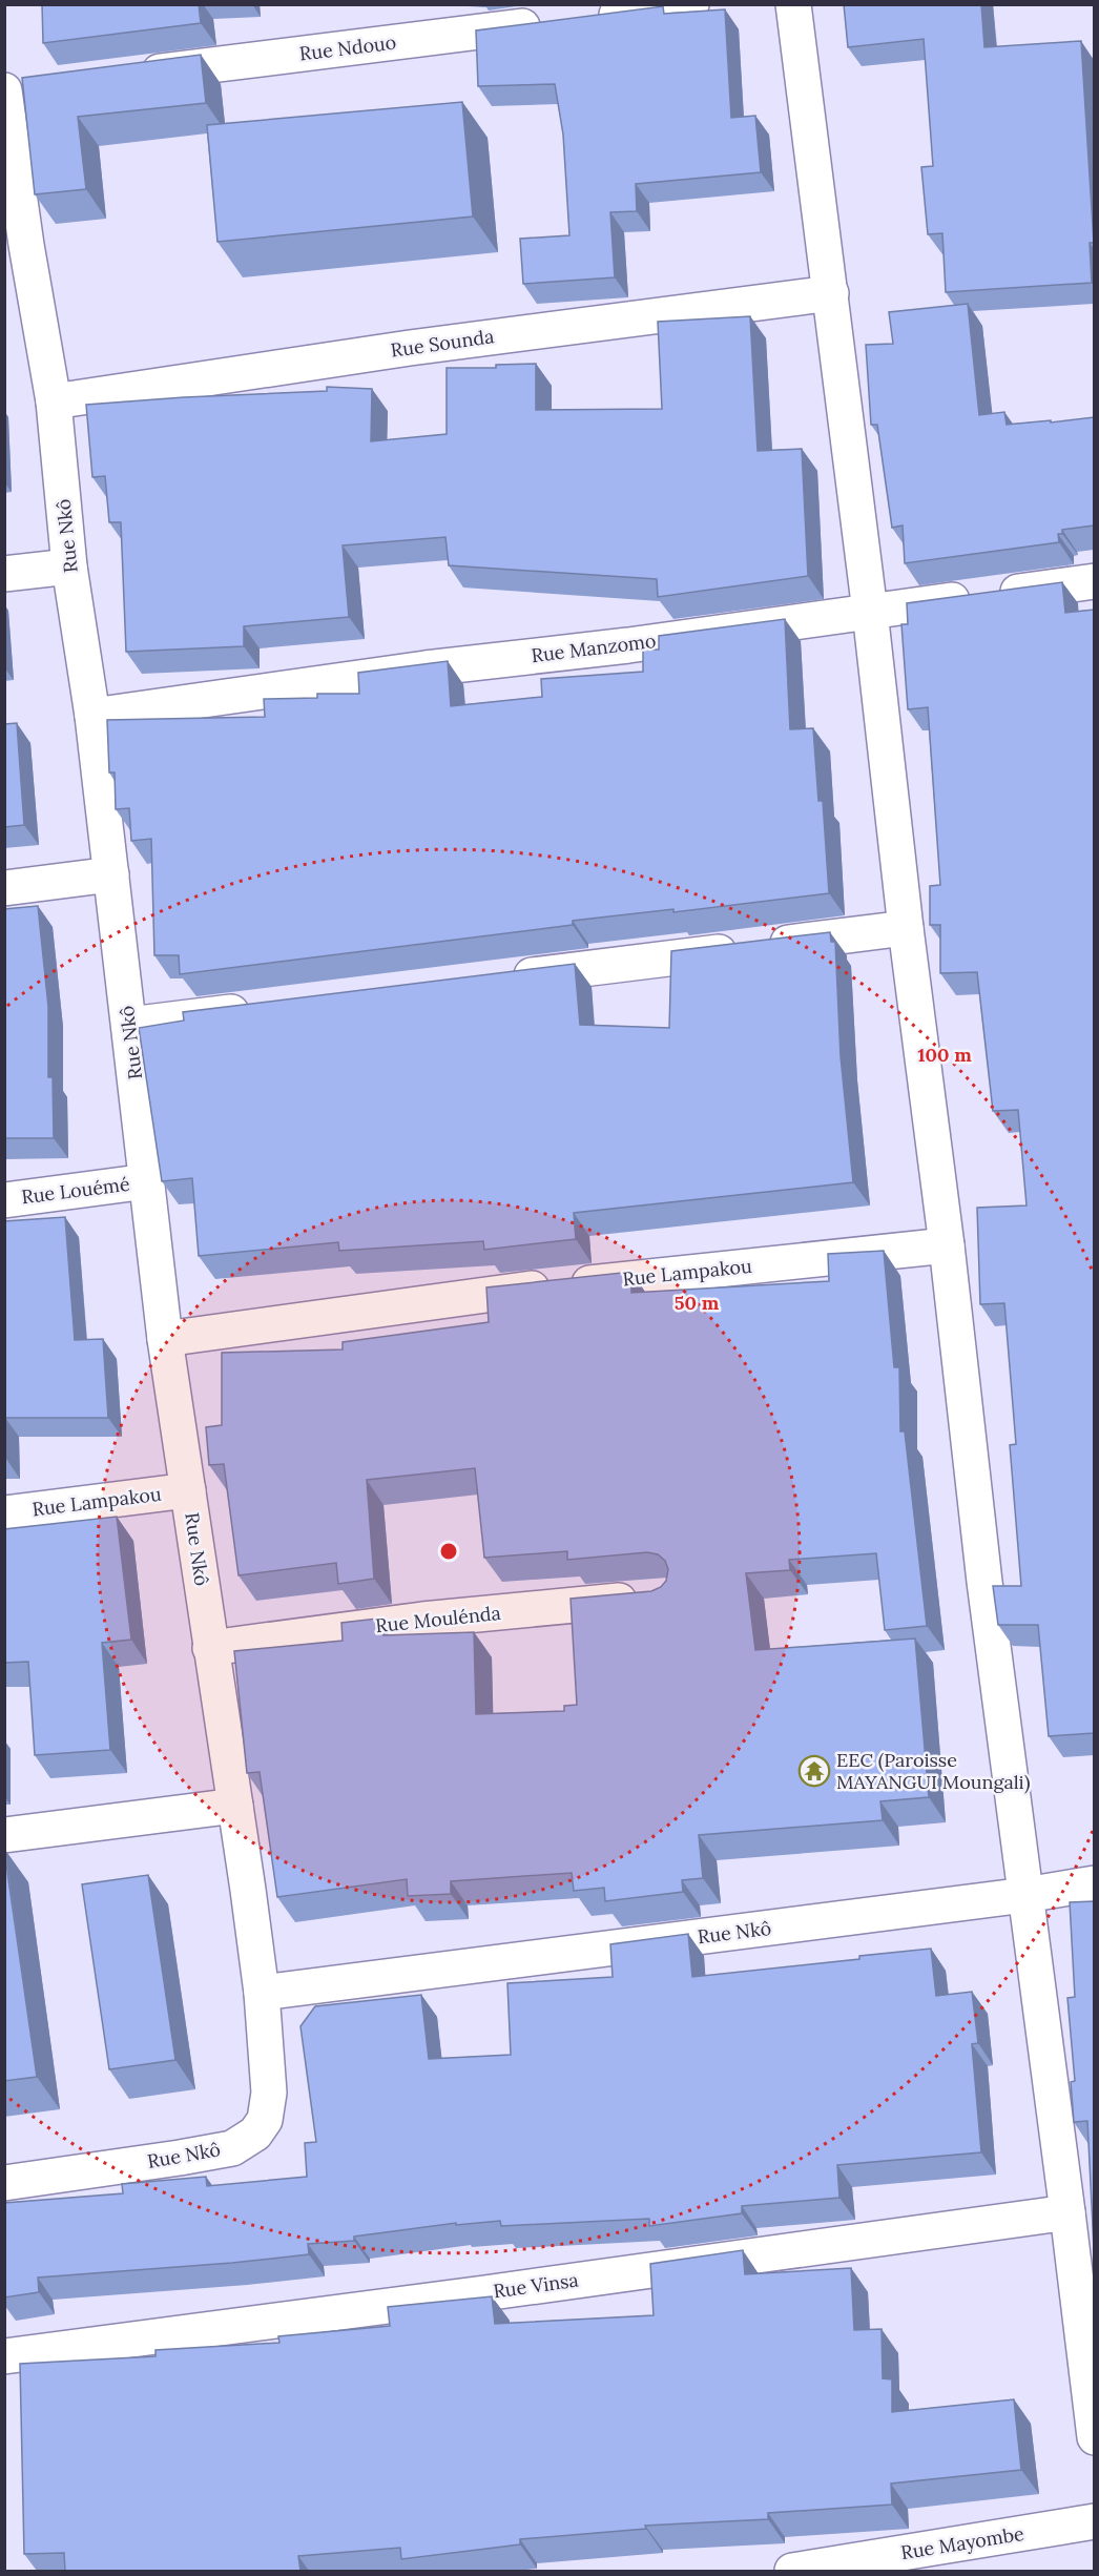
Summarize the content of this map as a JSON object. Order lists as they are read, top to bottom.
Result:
{
  "streets": {
    "street": [
      "Rue Ndouo",
      "Rue Sounda",
      "Rue Nkô",
      "Rue Manzomo",
      "Rue Louémé",
      "Rue Lampakou",
      "Rue Moulénda",
      "Rue Vinsa",
      "Rue Mayombe"
    ]
  },
  "crossings": [
    ["Rue Sounda", "Rue Nkô"],
    ["Rue Nkô", "Rue Manzomo"],
    ["Rue Nkô", "Rue Louémé"],
    ["Rue Nkô", "Rue Lampakou"],
    ["Rue Nkô", "Rue Moulénda"]
  ],
  "places": {
    "temple": ["EEC (Paroisse MAYANGUI Moungali)"]
  },
  "rings": ["100 m", "50 m"]
}
